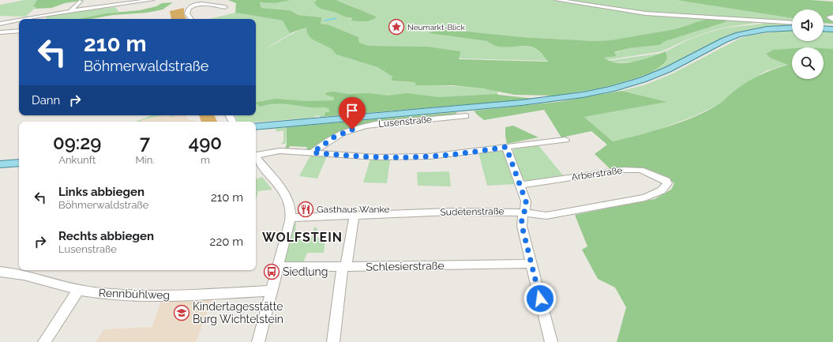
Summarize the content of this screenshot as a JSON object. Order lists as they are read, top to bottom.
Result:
{
  "streets": {
    "street": [
      "Lusenstraße",
      "Arberstraße",
      "Sudetenstraße",
      "Schlesierstraße",
      "Rennbühlweg"
    ]
  },
  "crossings": [
    ["Arberstraße", "Sudetenstraße"]
  ],
  "districts": ["WOLFSTEIN"],
  "places": {
    "place": ["Neumarkt-Blick"],
    "restaurant": ["Gasthaus Wanke"],
    "bus stop": ["Siedlung"],
    "school or university": ["Kindertagesstätte Burg Wichtelstein"]
  },
  "page": {
    "turn": ["210 m", "Böhmerwaldstraße"],
    "then": "Dann",
    "eta": [
      "09:29",
      "Ankunft",
      "7",
      "Min.",
      "490",
      "m"
    ],
    "list": [
      {
        "name": "Links abbiegen",
        "note": "Böhmerwaldstraße",
        "value": "210 m"
      },
      {
        "name": "Rechts abbiegen",
        "note": "Lusenstraße",
        "value": "220 m"
      }
    ]
  }
}
